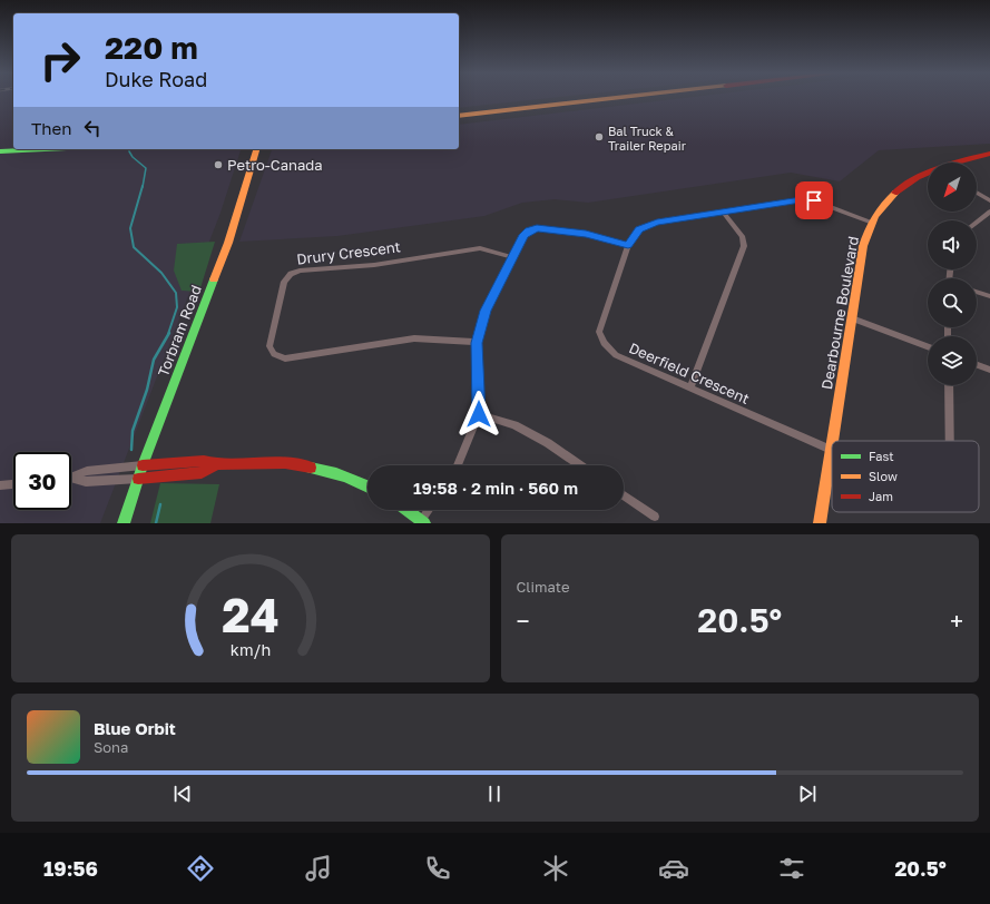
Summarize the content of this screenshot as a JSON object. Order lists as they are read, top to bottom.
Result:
{
  "streets": {
    "street": [
      "Drury Crescent",
      "Dearbourne Boulevard",
      "Torbram Road",
      "Deerfield Crescent"
    ]
  },
  "crossings": [
    ["Dearbourne Boulevard", "Deerfield Crescent"]
  ],
  "places": ["Bal Truck & Trailer Repair", "Petro-Canada"],
  "legend": ["Fast", "Slow", "Jam"],
  "north": "bottom left",
  "page": {
    "turn": ["220 m", "Duke Road"],
    "then": "Then",
    "limit": "30",
    "trip": "19:58 · 2 min · 560 m",
    "tile": "Climate",
    "heat": ["−", "20.5°", "+"],
    "song": ["Blue Orbit", "Sona"],
    "tabs": ["19:56", "20.5°"],
    "gauge": ["24", "km/h"]
  }
}
